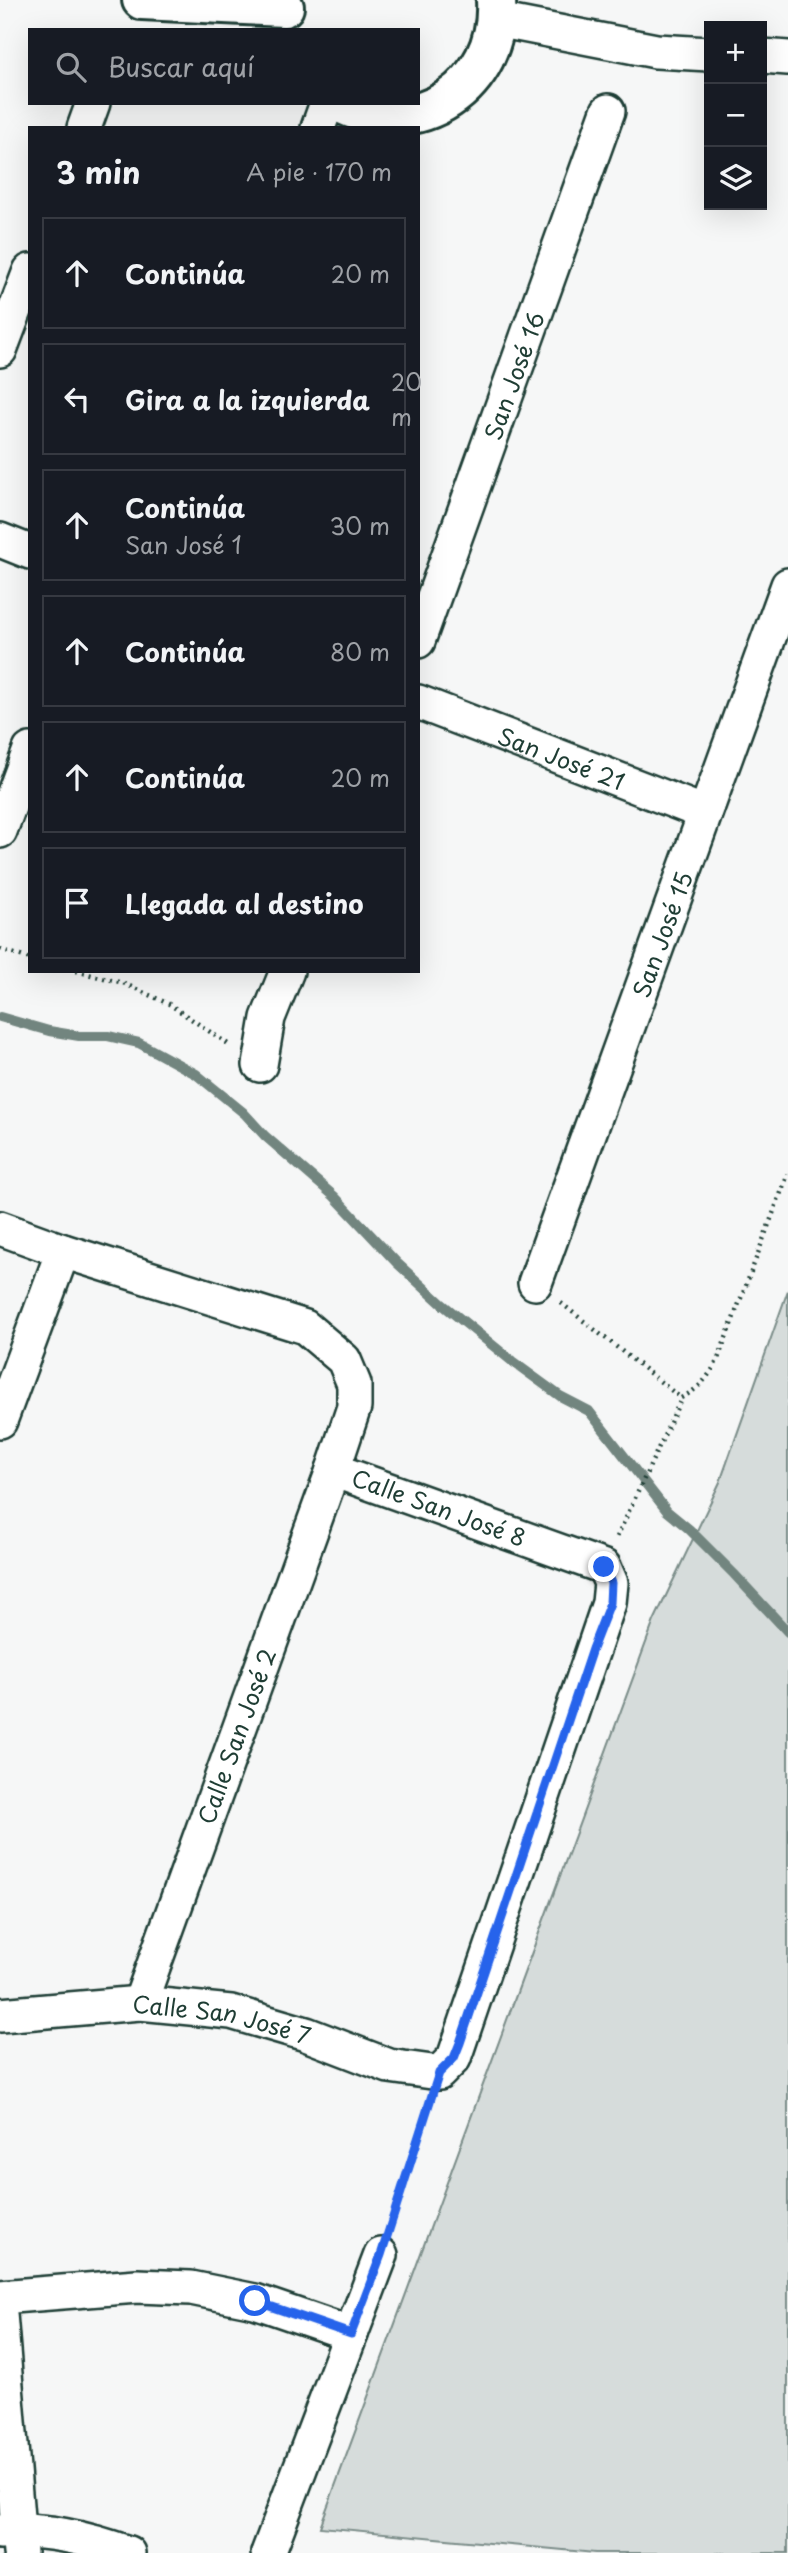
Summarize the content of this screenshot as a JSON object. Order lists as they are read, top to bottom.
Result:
{
  "streets": {
    "street": [
      "San José 16",
      "San José 21",
      "San José 15",
      "Calle San José 8",
      "Calle San José 2",
      "Calle San José 7"
    ]
  },
  "crossings": [
    ["San José 21", "San José 15"],
    ["Calle San José 8", "Calle San José 2"],
    ["Calle San José 8", "Calle San José 7"],
    ["Calle San José 2", "Calle San José 7"]
  ],
  "page": {
    "map_buttons": ["+", "−"],
    "search": "Buscar aquí",
    "heading": ["3 min", "A pie · 170 m"],
    "list": [
      ["Continúa", "20 m"],
      ["Gira a la izquierda", "20 m"],
      ["Continúa", "San José 1", "30 m"],
      ["Continúa", "80 m"],
      ["Continúa", "20 m"],
      "Llegada al destino"
    ]
  }
}
